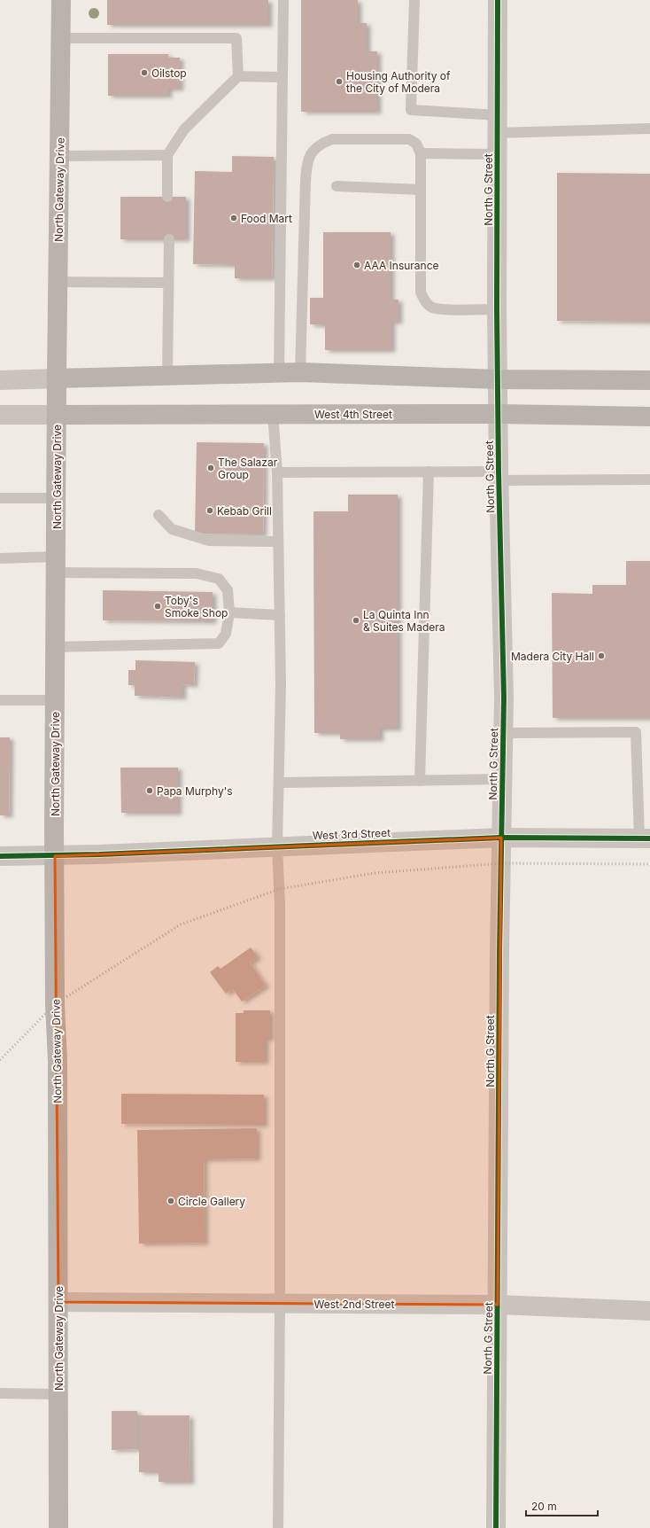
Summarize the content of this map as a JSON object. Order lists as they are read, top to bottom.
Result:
{
  "streets": {
    "main road": ["North Gateway Drive", "West 4th Street"],
    "street": ["North G Street", "West 3rd Street", "West 2nd Street"]
  },
  "crossings": [
    ["North Gateway Drive", "West 4th Street"],
    ["North Gateway Drive", "West 3rd Street"],
    ["North Gateway Drive", "West 2nd Street"],
    ["North G Street", "West 4th Street"],
    ["North G Street", "West 3rd Street"],
    ["North G Street", "West 2nd Street"]
  ],
  "places": [
    "Oilstop",
    "Housing Authority of the City of Modera",
    "Food Mart",
    "AAA Insurance",
    "The Salazar Group",
    "Kebab Grill",
    "Toby's Smoke Shop",
    "La Quinta Inn & Suites Madera",
    "Madera City Hall",
    "Papa Murphy's",
    "Circle Gallery"
  ],
  "scale_bar": "20 m"
}
